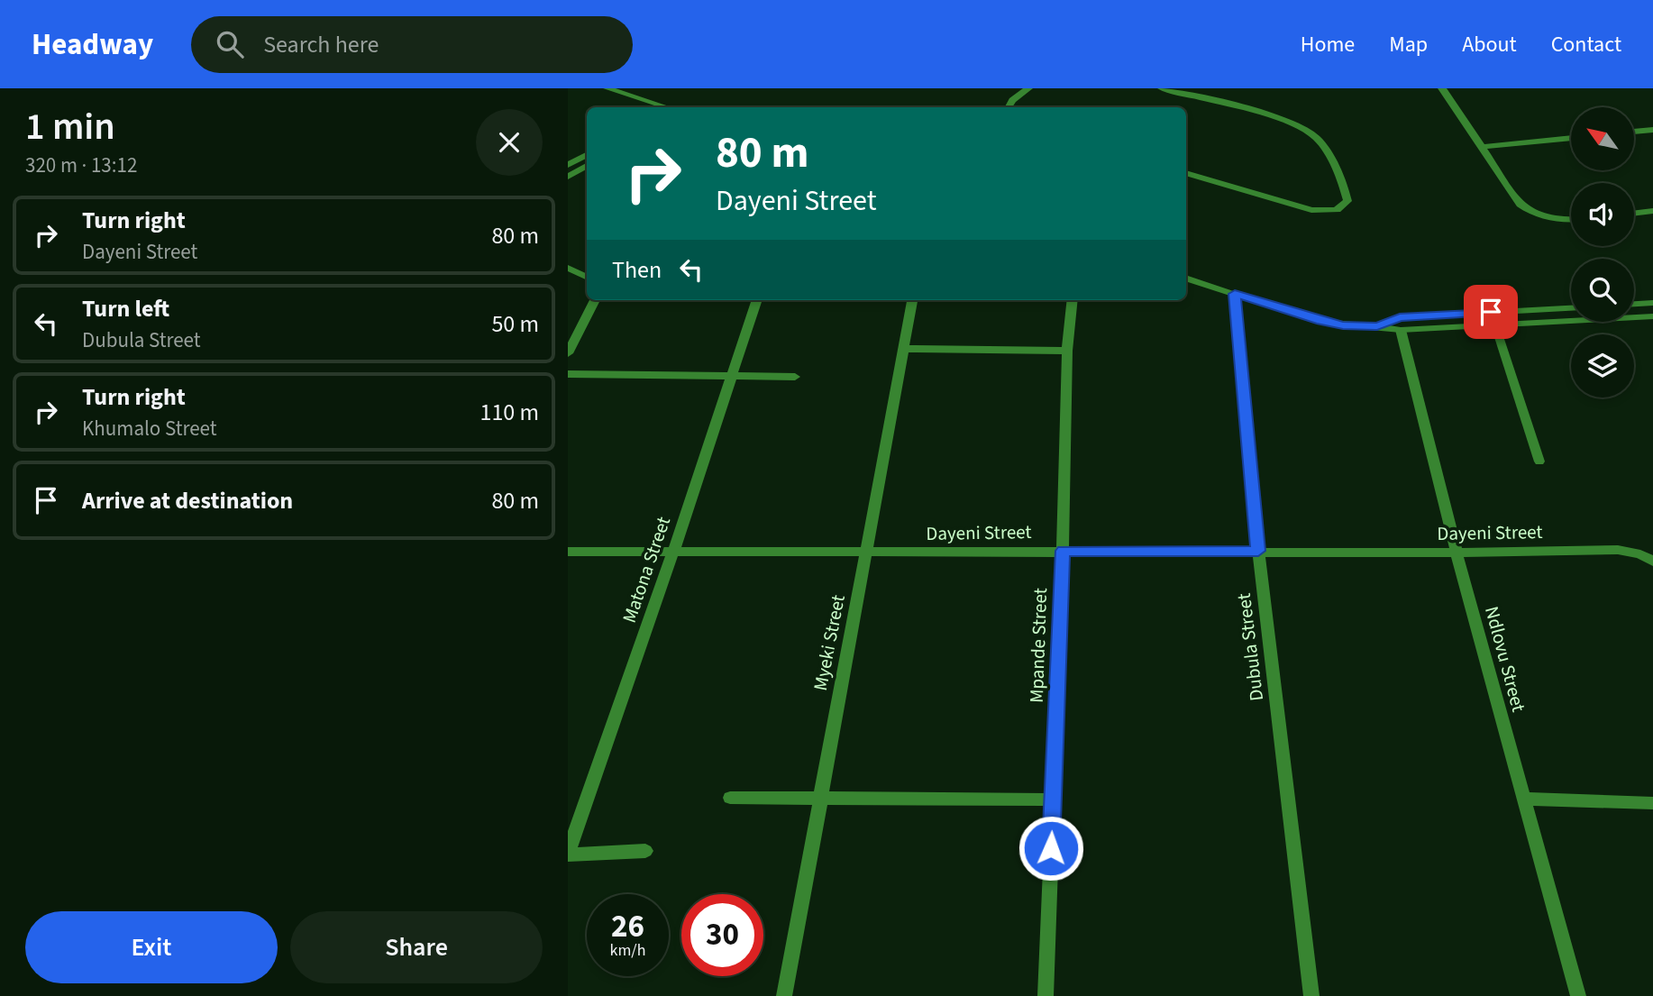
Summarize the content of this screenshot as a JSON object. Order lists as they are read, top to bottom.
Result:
{
  "streets": {
    "street": [
      "Dayeni Street",
      "Matona Street",
      "Myeki Street",
      "Mpande Street",
      "Dubula Street",
      "Ndlovu Street"
    ]
  },
  "crossings": [
    ["Dayeni Street", "Matona Street"],
    ["Dayeni Street", "Myeki Street"],
    ["Dayeni Street", "Mpande Street"],
    ["Dayeni Street", "Dubula Street"],
    ["Dayeni Street", "Ndlovu Street"]
  ],
  "north": "top left",
  "page": {
    "header": "Headway",
    "search": "Search here",
    "nav": [
      "Home",
      "Map",
      "About",
      "Contact"
    ],
    "heading": ["1 min", "320 m · 13:12"],
    "turn": ["80 m", "Dayeni Street"],
    "list": [
      {
        "name": "Turn right",
        "note": "Dayeni Street",
        "value": "80 m"
      },
      {
        "name": "Turn left",
        "note": "Dubula Street",
        "value": "50 m"
      },
      {
        "name": "Turn right",
        "note": "Khumalo Street",
        "value": "110 m"
      },
      {
        "name": "Arrive at destination",
        "value": "80 m"
      }
    ],
    "then": "Then",
    "speed": "26 km/h",
    "limit": "30",
    "buttons": ["Exit", "Share"]
  }
}
